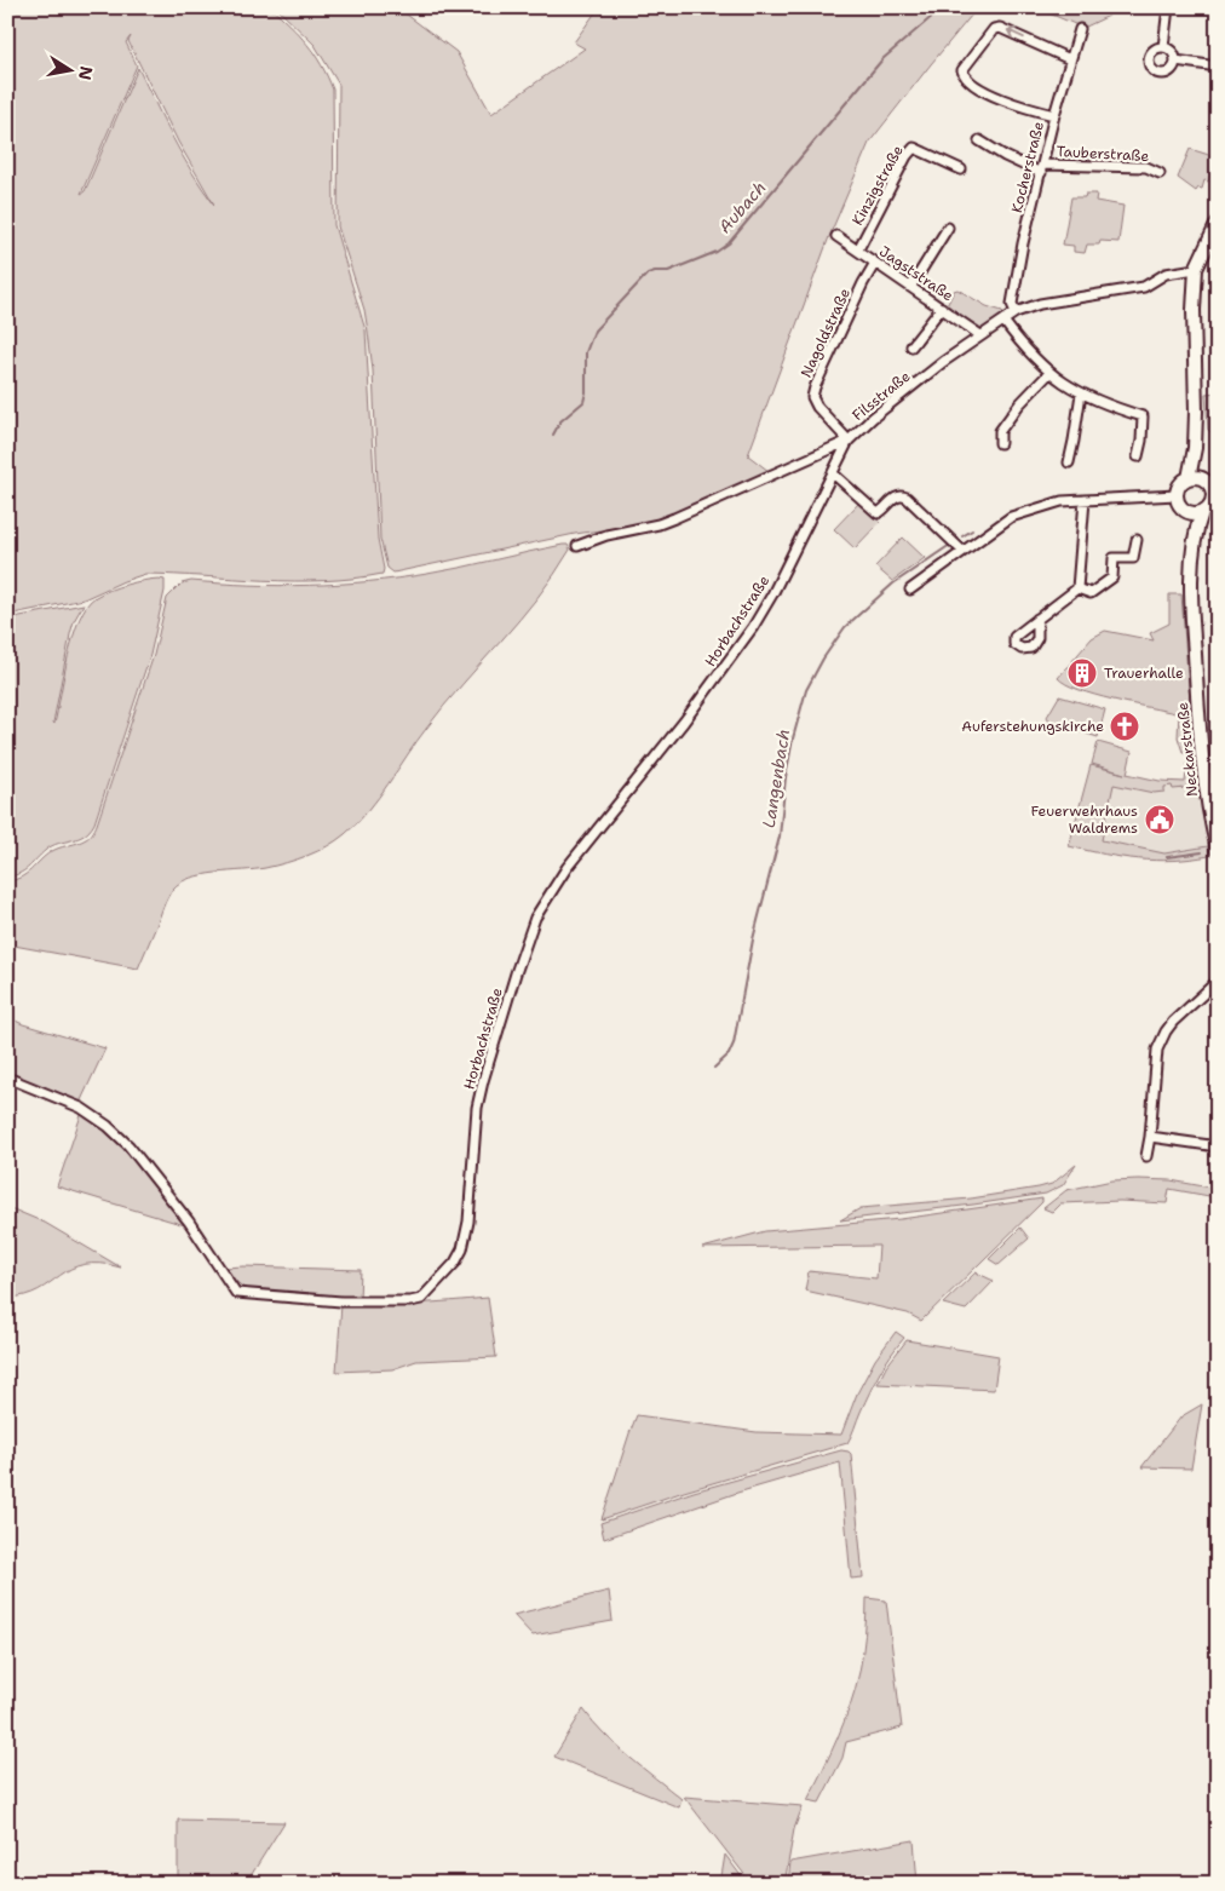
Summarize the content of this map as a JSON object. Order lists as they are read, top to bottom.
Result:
{
  "streets": {
    "street": [
      "Tauberstraße",
      "Kocherstraße",
      "Kinzigstraße",
      "Jagststraße",
      "Nagoldstraße",
      "Filsstraße",
      "Horbachstraße",
      "Neckarstraße"
    ]
  },
  "crossings": [
    ["Tauberstraße", "Kocherstraße"],
    ["Kocherstraße", "Filsstraße"],
    ["Kinzigstraße", "Jagststraße"],
    ["Jagststraße", "Nagoldstraße"],
    ["Jagststraße", "Filsstraße"],
    ["Nagoldstraße", "Filsstraße"],
    ["Nagoldstraße", "Horbachstraße"],
    ["Filsstraße", "Horbachstraße"]
  ],
  "water": ["Aubach", "Langenbach"],
  "places": {
    "building": ["Trauerhalle"],
    "church": ["Auferstehungskirche"],
    "public building": ["Feuerwehrhaus Waldrems"]
  },
  "north": "right"
}
